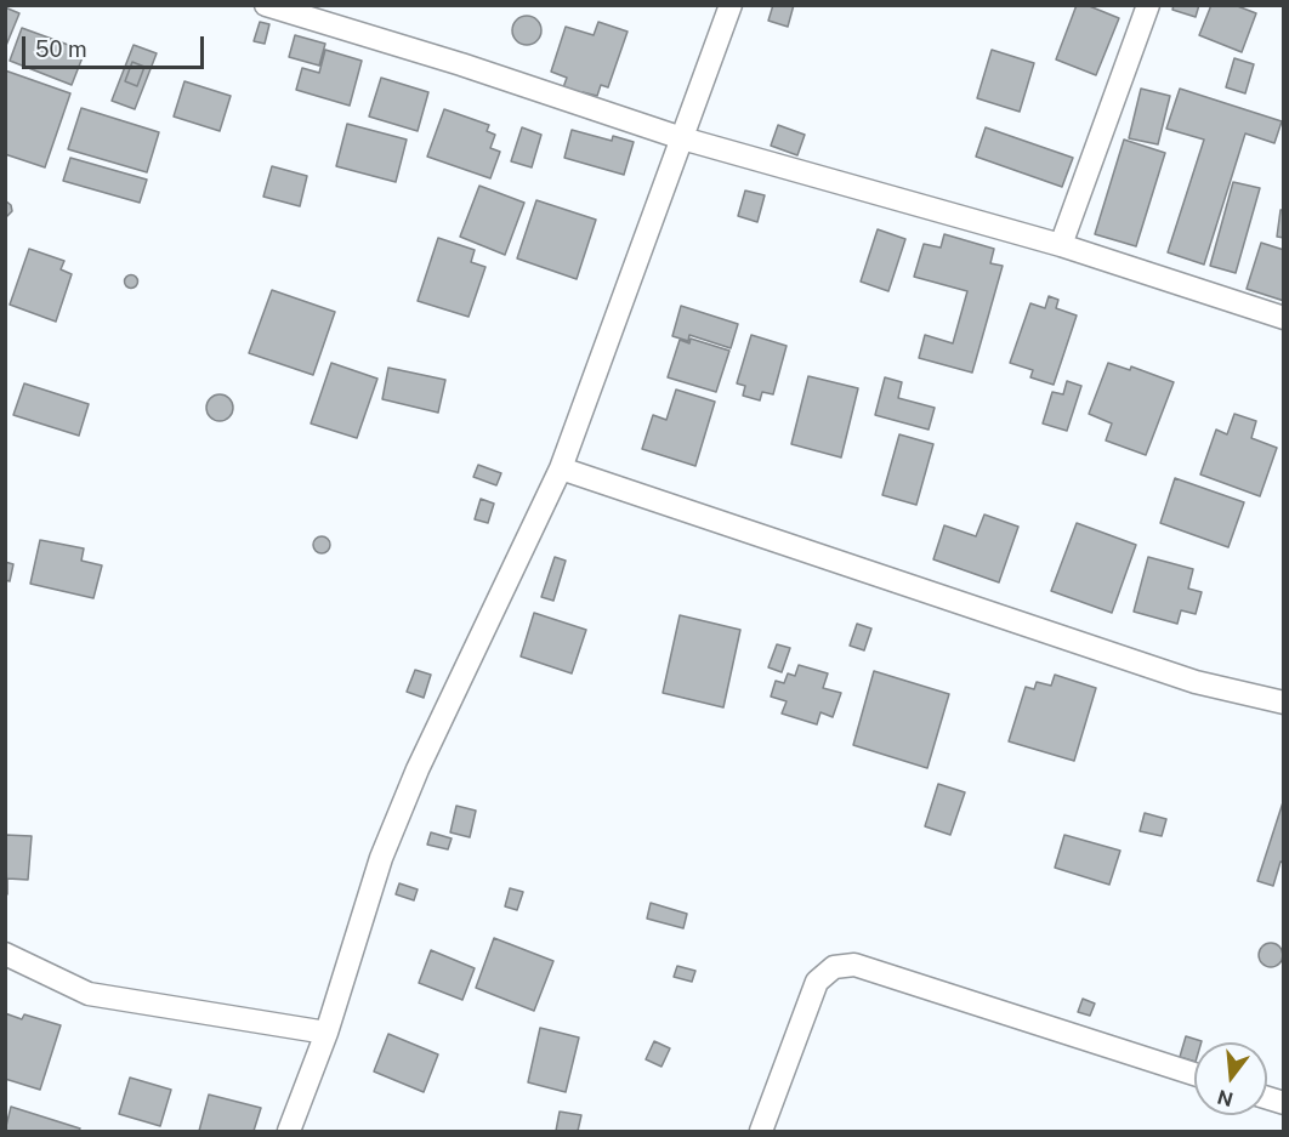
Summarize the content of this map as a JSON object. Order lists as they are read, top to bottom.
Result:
{
  "scale_bar": "50 m",
  "north": "bottom"
}
